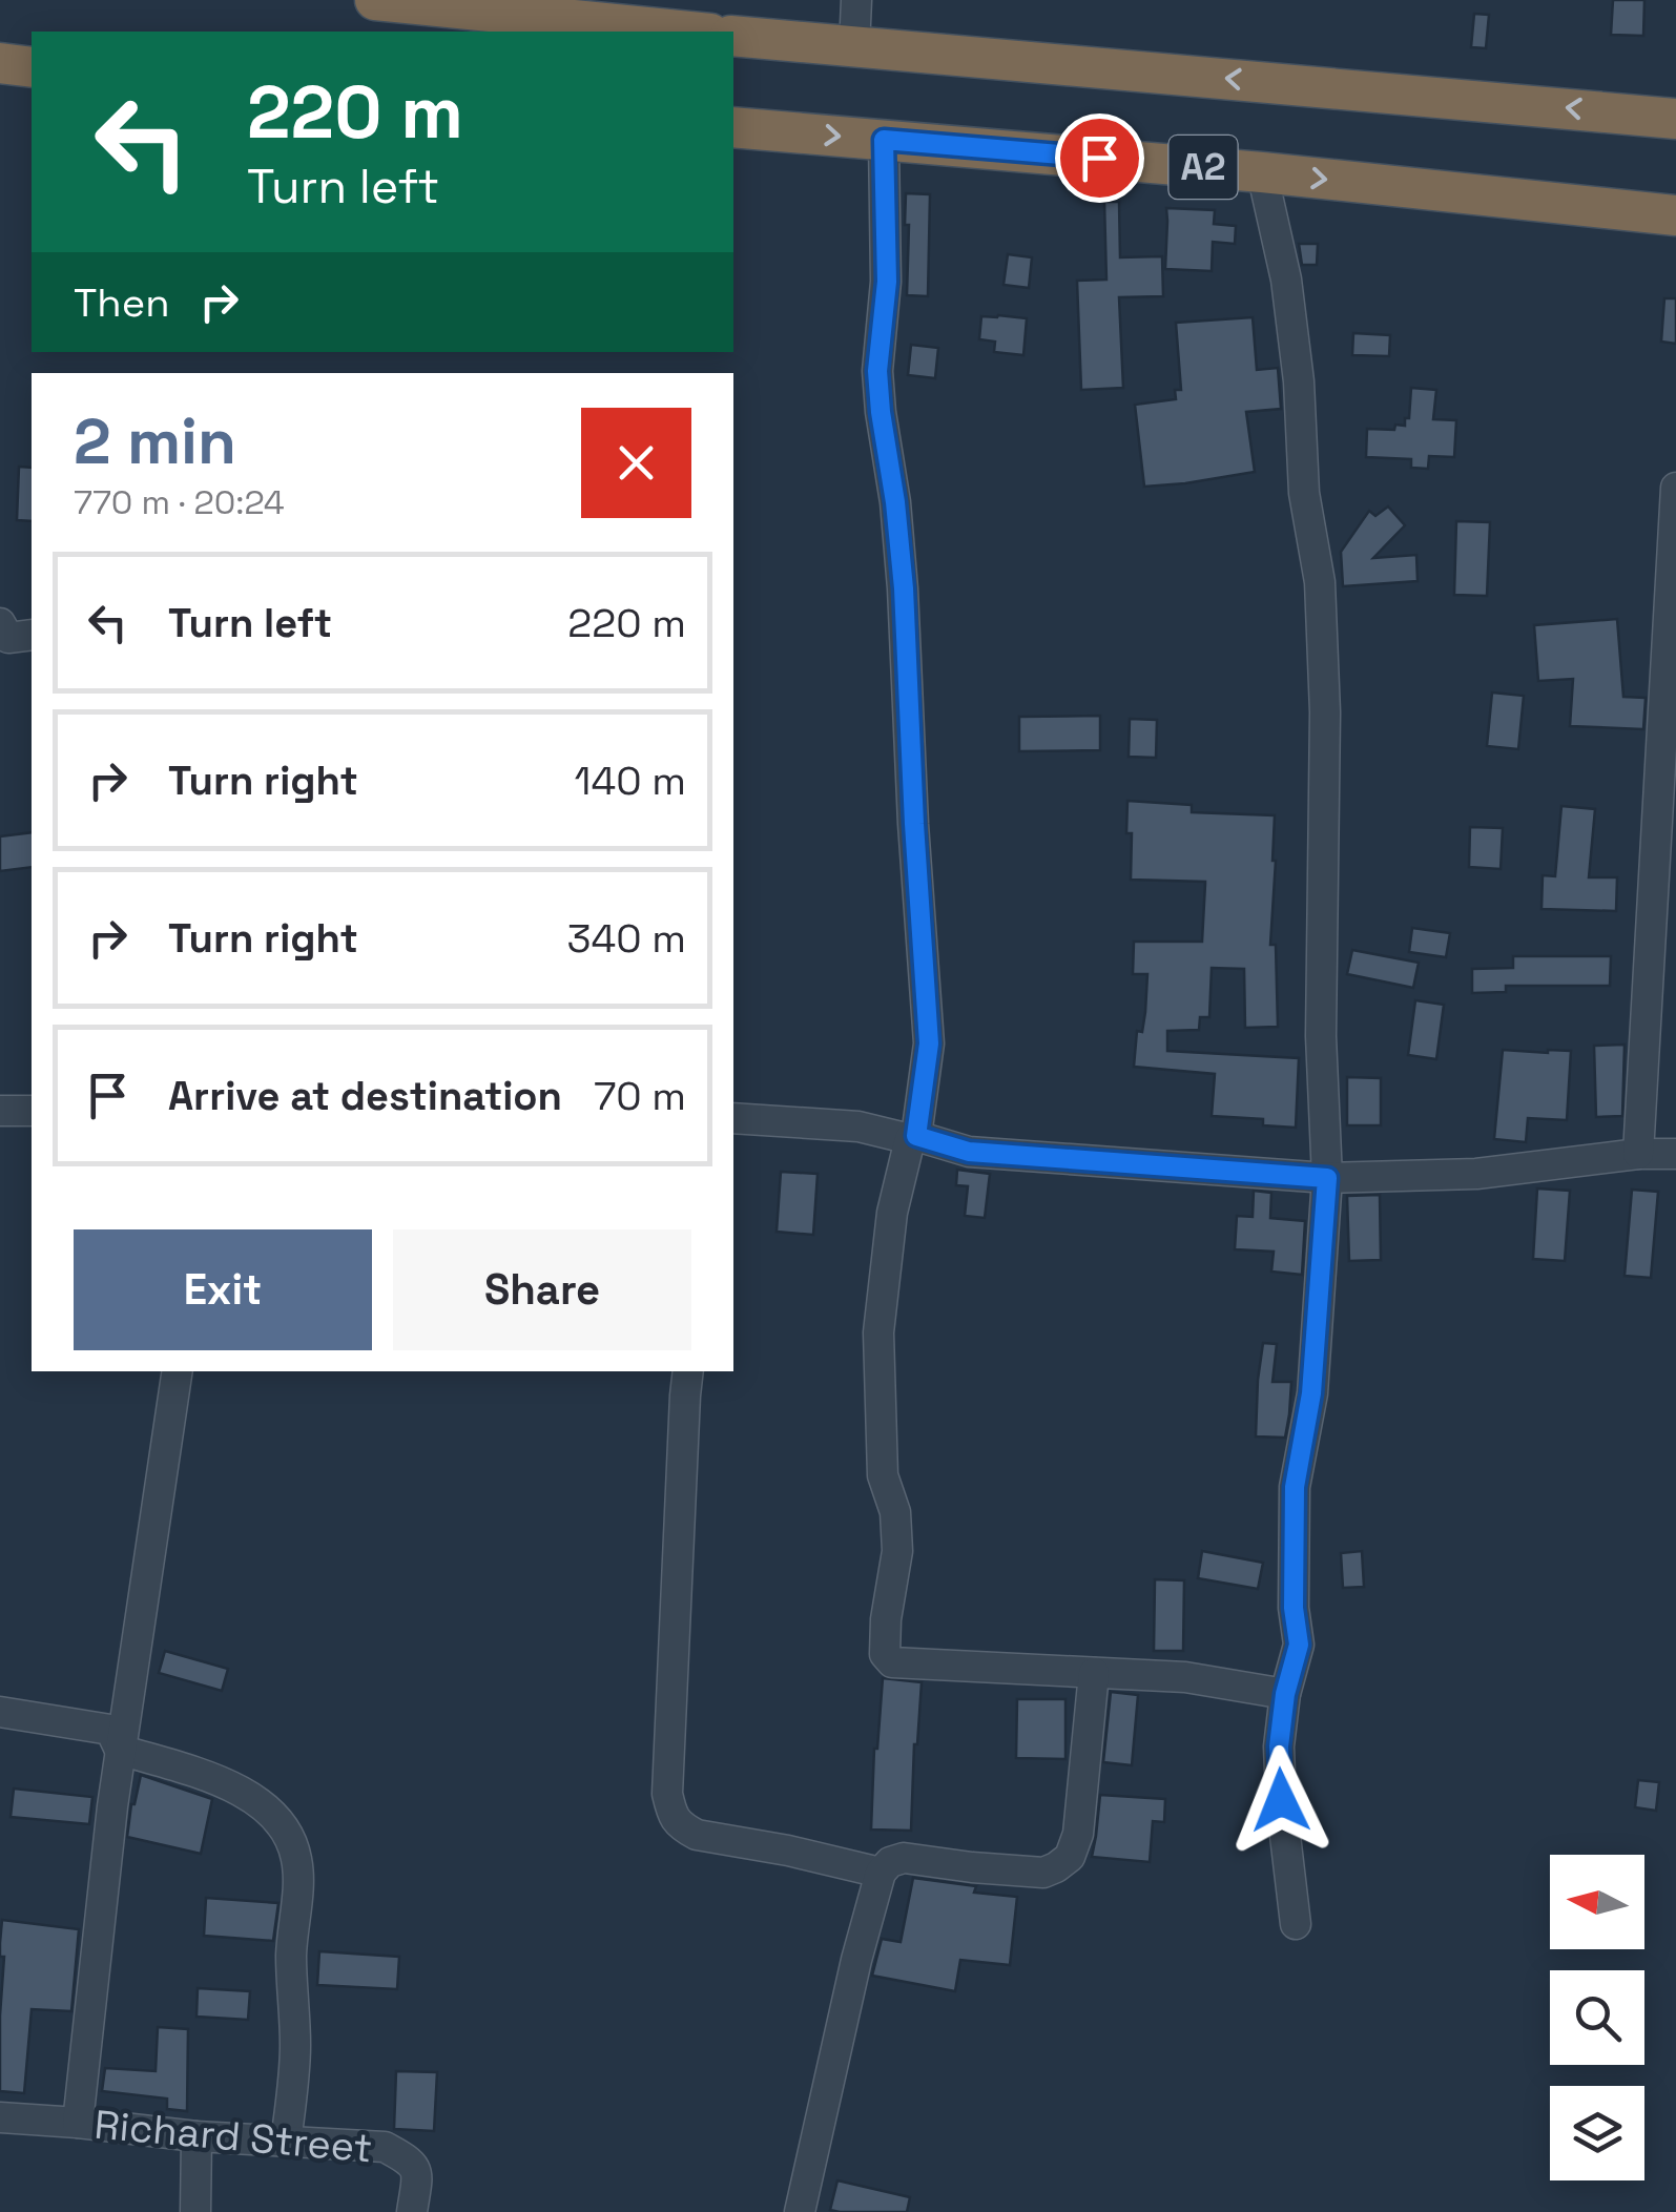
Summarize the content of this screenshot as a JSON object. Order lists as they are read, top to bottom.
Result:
{
  "streets": {
    "highway": ["A2"],
    "street": ["Richard Street"]
  },
  "north": "left",
  "page": {
    "turn": ["220 m", "Turn left"],
    "then": "Then",
    "heading": ["2 min", "770 m · 20:24"],
    "list": [
      {
        "name": "Turn left",
        "value": "220 m"
      },
      {
        "name": "Turn right",
        "value": "140 m"
      },
      {
        "name": "Turn right",
        "value": "340 m"
      },
      {
        "name": "Arrive at destination",
        "value": "70 m"
      }
    ],
    "buttons": ["Exit", "Share"]
  }
}
